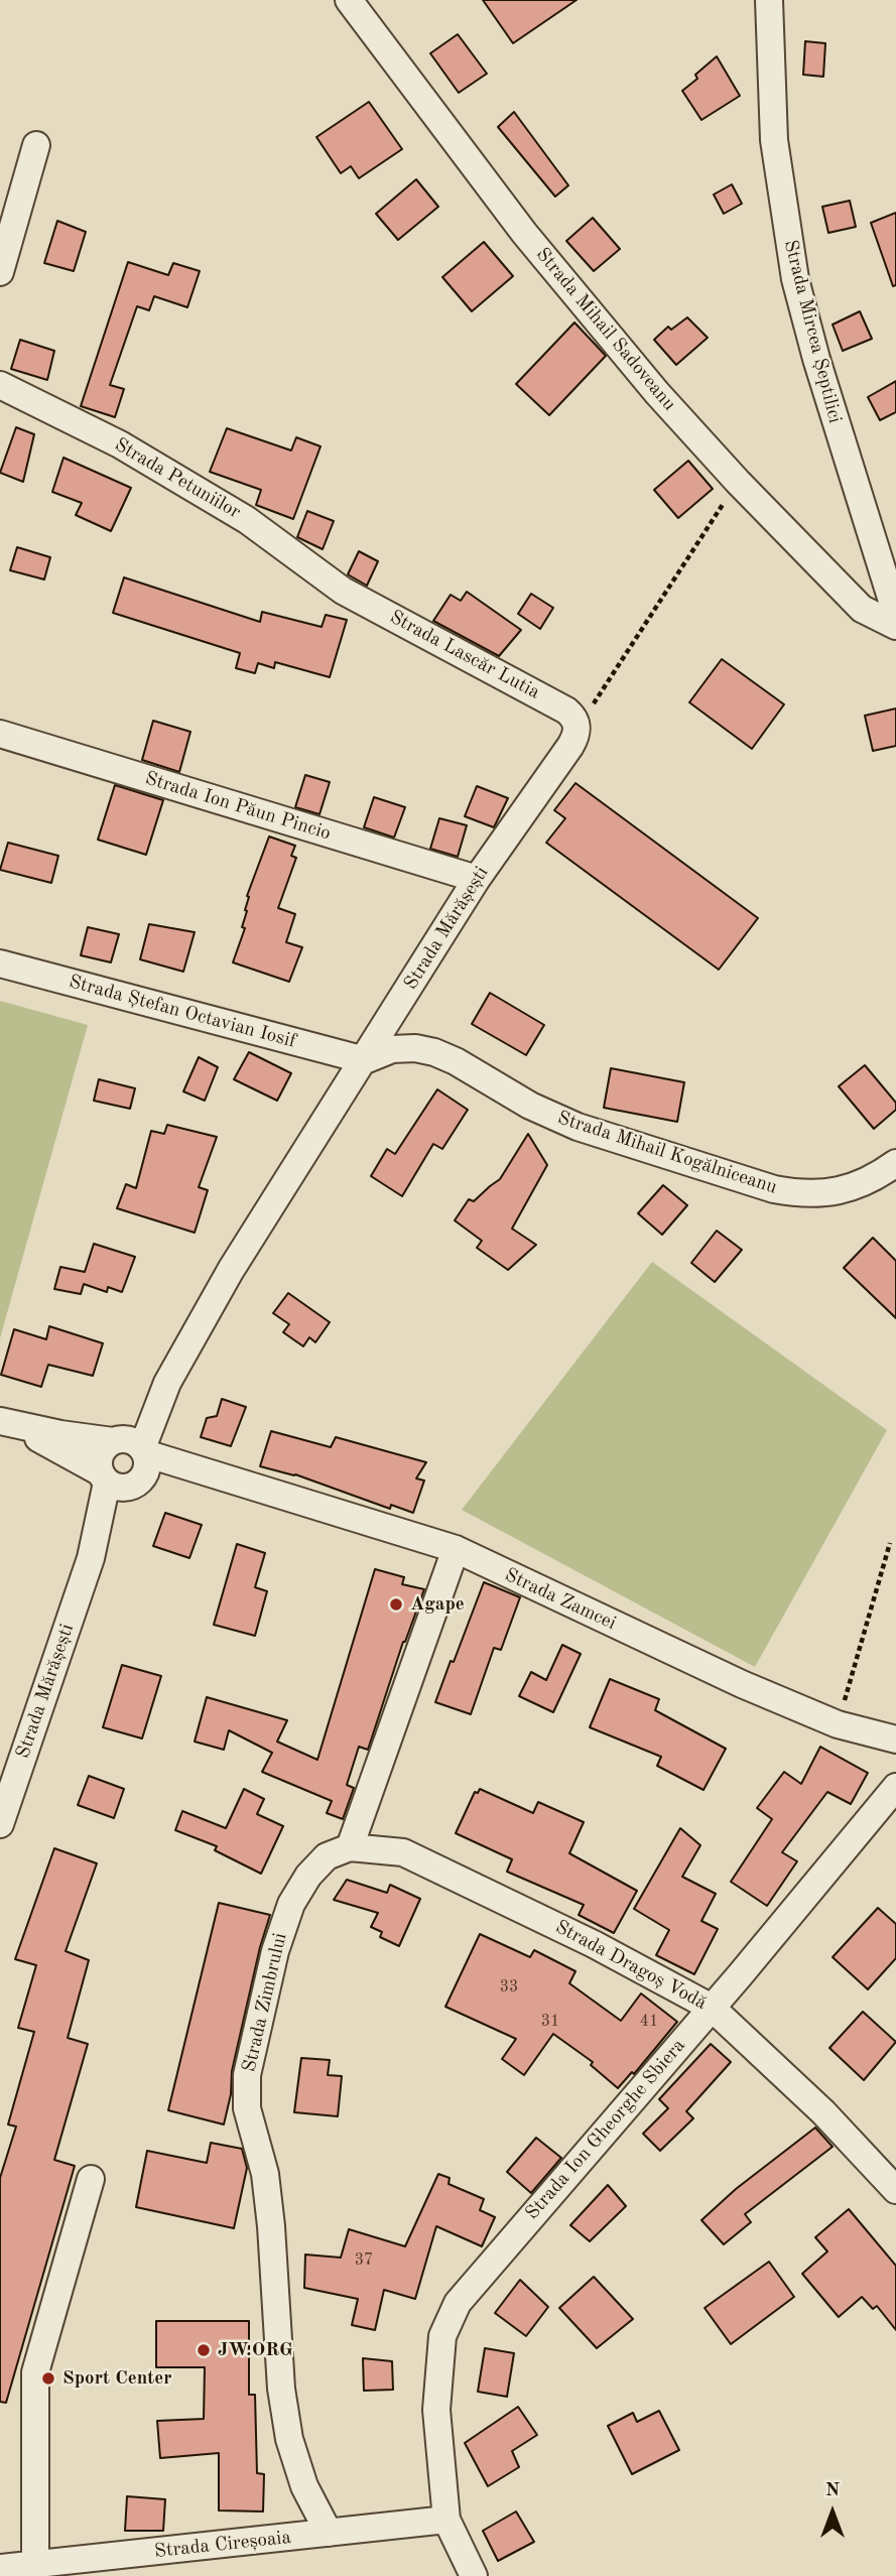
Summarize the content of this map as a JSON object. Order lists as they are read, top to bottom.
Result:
{
  "streets": {
    "street": [
      "Strada Mihail Sadoveanu",
      "Strada Mircea Șeptilici",
      "Strada Petuniilor",
      "Strada Lascăr Lutia",
      "Strada Ion Păun Pincio",
      "Strada Mărășești",
      "Strada Ștefan Octavian Iosif",
      "Strada Mihail Kogălniceanu",
      "Strada Zamcei",
      "Strada Dragoș Vodă",
      "Strada Zimbrului",
      "Strada Ion Gheorghe Sbiera",
      "Strada Cireșoaia"
    ]
  },
  "crossings": [
    ["Strada Petuniilor", "Strada Lascăr Lutia"],
    ["Strada Lascăr Lutia", "Strada Mărășești"],
    ["Strada Ion Păun Pincio", "Strada Mărășești"],
    ["Strada Mărășești", "Strada Ștefan Octavian Iosif"],
    ["Strada Mărășești", "Strada Mihail Kogălniceanu"],
    ["Strada Mărășești", "Strada Zamcei"],
    ["Strada Ștefan Octavian Iosif", "Strada Mihail Kogălniceanu"],
    ["Strada Dragoș Vodă", "Strada Zimbrului"],
    ["Strada Dragoș Vodă", "Strada Ion Gheorghe Sbiera"],
    ["Strada Zimbrului", "Strada Cireșoaia"],
    ["Strada Ion Gheorghe Sbiera", "Strada Cireșoaia"]
  ],
  "places": ["Agape", "JW.ORG", "Sport Center"],
  "house_numbers": [
    "33",
    "31",
    "41",
    "37"
  ],
  "north": "top"
}
